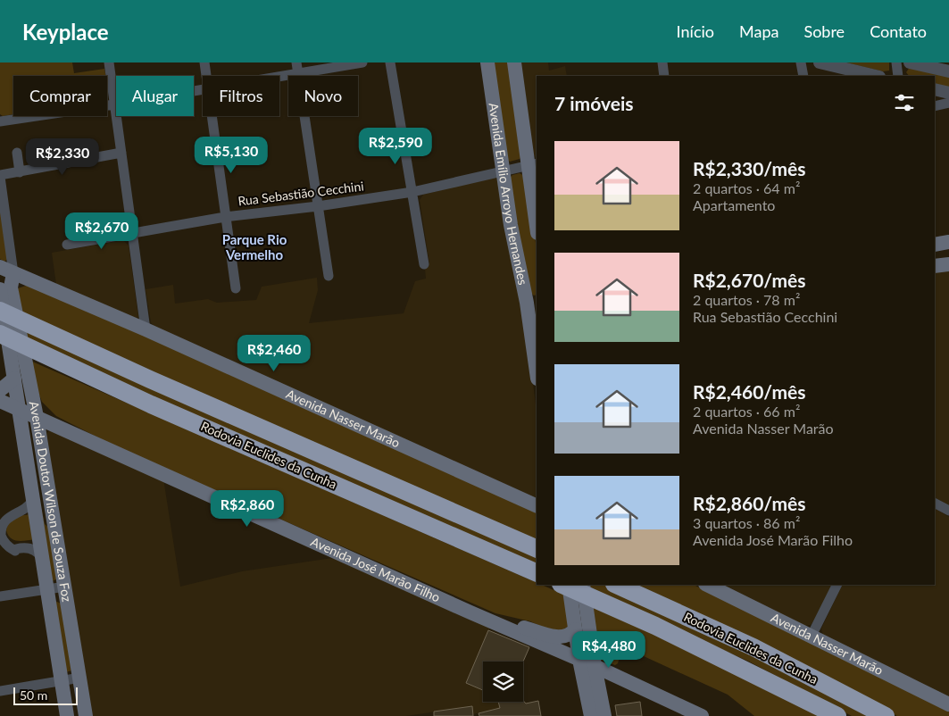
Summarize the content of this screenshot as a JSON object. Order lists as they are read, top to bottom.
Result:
{
  "streets": {
    "highway": ["Rodovia Euclides da Cunha"],
    "main road": [
      "Avenida Emílio Arroyo Hernandes",
      "Avenida Nasser Marão",
      "Avenida Doutor Wilson de Souza Foz",
      "Avenida José Marão Filho"
    ],
    "street": ["Rua Sebastião Cecchini"]
  },
  "crossings": [
    ["Rua Sebastião Cecchini", "Avenida Emílio Arroyo Hernandes"],
    ["Avenida Doutor Wilson de Souza Foz", "Avenida José Marão Filho"]
  ],
  "districts": ["Parque Rio Vermelho"],
  "scale_bar": "50 m",
  "page": {
    "header": "Keyplace",
    "nav": [
      "Início",
      "Mapa",
      "Sobre",
      "Contato"
    ],
    "chip": [
      "Comprar",
      "Alugar",
      "Filtros",
      "Novo"
    ],
    "heading": "7 imóveis",
    "price": [
      "R$2,590",
      "R$5,130",
      "R$2,330",
      "R$2,670",
      "R$2,460",
      "R$2,860",
      "R$4,480"
    ],
    "list": [
      {
        "name": "R$2,330/mês",
        "note": "2 quartos · 64 m² · Apartamento"
      },
      {
        "name": "R$2,670/mês",
        "note": "2 quartos · 78 m² · Rua Sebastião Cecchini"
      },
      {
        "name": "R$2,460/mês",
        "note": "2 quartos · 66 m² · Avenida Nasser Marão"
      },
      {
        "name": "R$2,860/mês",
        "note": "3 quartos · 86 m² · Avenida José Marão Filho"
      }
    ],
    "scale": "50 m"
  }
}
